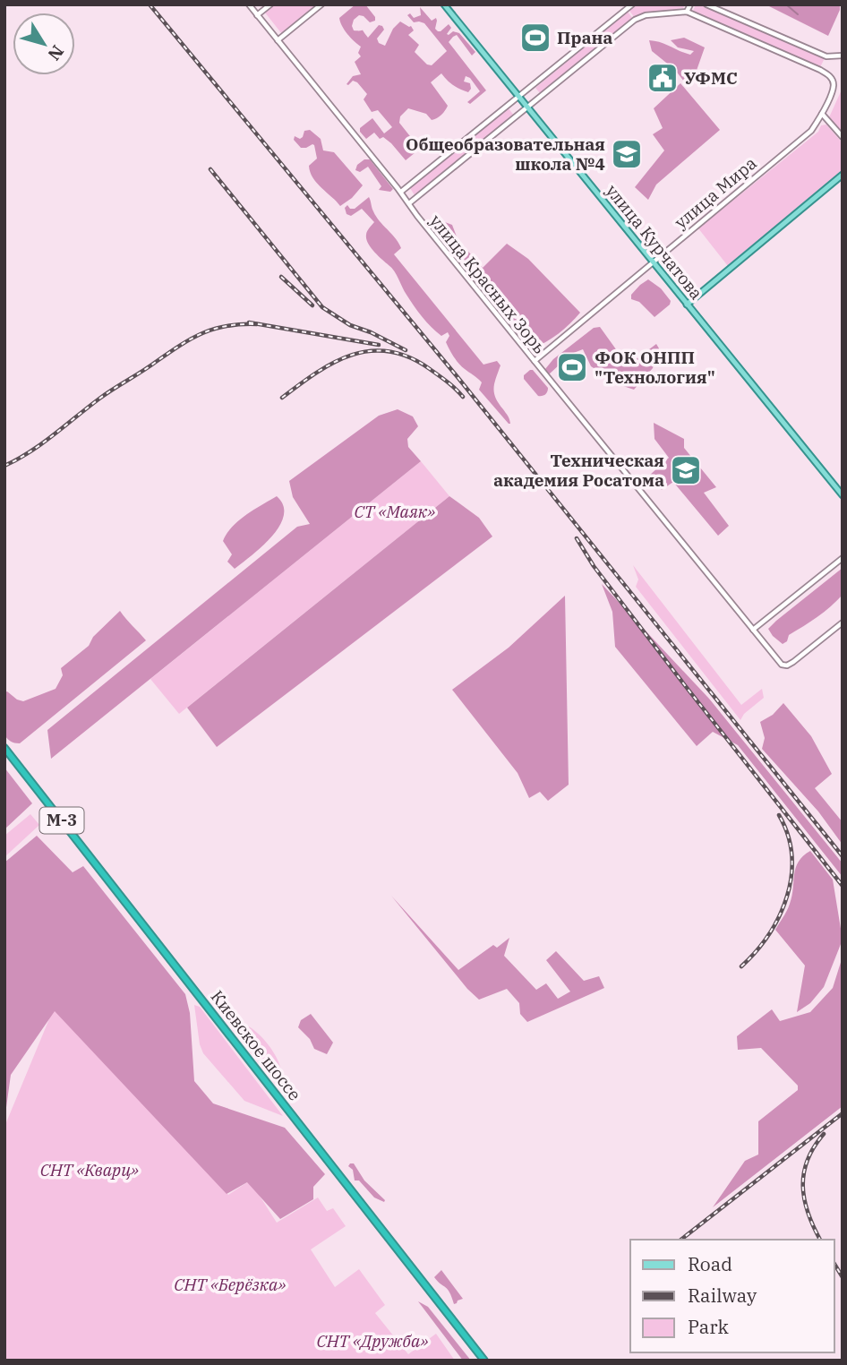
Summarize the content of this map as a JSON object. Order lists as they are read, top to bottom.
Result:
{
  "streets": {
    "highway": ["М-3", "Киевское шоссе"],
    "main road": ["улица Курчатова"],
    "street": ["улица Мира", "улица Красных Зорь"]
  },
  "crossings": [
    ["улица Мира", "улица Курчатова"],
    ["улица Мира", "улица Красных Зорь"]
  ],
  "parks": [
    "СТ «Маяк»",
    "СНТ «Кварц»",
    "СНТ «Берёзка»",
    "СНТ «Дружба»"
  ],
  "places": {
    "sports": ["Прана", "ФОК ОНПП \"Технология\""],
    "public building": ["УФМС"],
    "school or university": ["Общеобразовательная школа №4", "Техническая академия Росатома"]
  },
  "legend": ["Road", "Railway", "Park"],
  "north": "bottom right"
}
